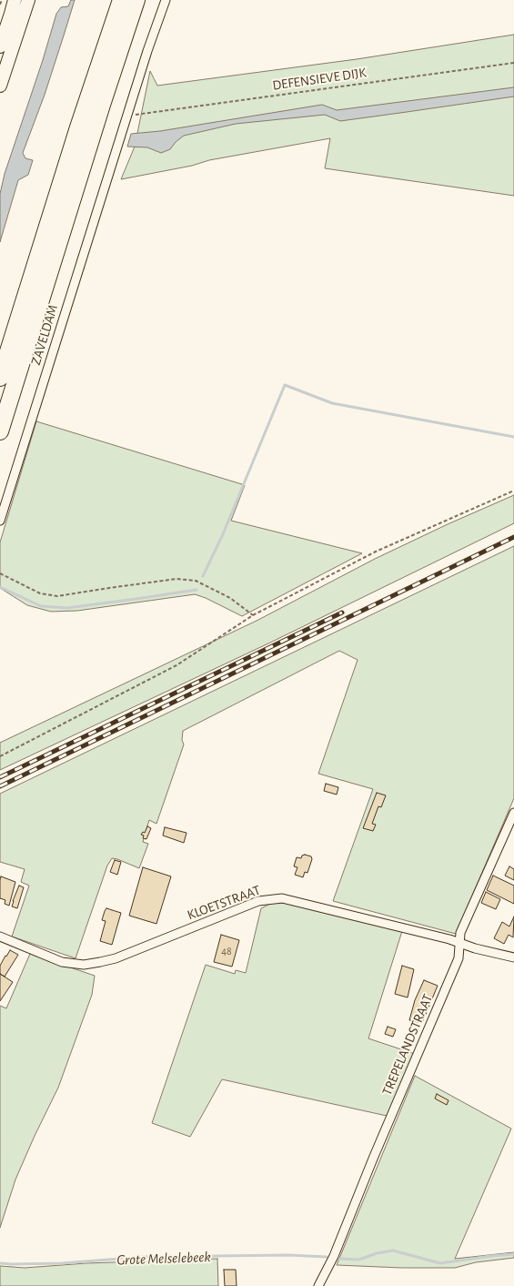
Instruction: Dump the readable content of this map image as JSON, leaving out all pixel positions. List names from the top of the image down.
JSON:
{
  "streets": {
    "street": ["ZAVELDAM", "KLOETSTRAAT", "TREPELANDSTRAAT"],
    "path": ["DEFENSIEVE DIJK"]
  },
  "crossings": [
    ["DEFENSIEVE DIJK", "ZAVELDAM"],
    ["KLOETSTRAAT", "TREPELANDSTRAAT"]
  ],
  "water": ["Grote Melselebeek"],
  "house_numbers": ["48"]
}
